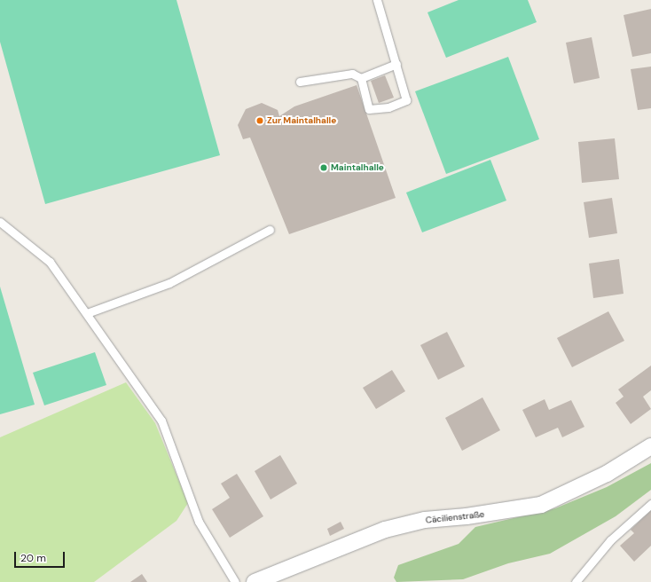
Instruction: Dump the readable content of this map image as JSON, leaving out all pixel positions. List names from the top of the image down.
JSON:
{
  "streets": {
    "street": ["Cäcilienstraße"]
  },
  "places": ["Zur Maintalhalle", "Maintalhalle"],
  "scale_bar": "20 m"
}
